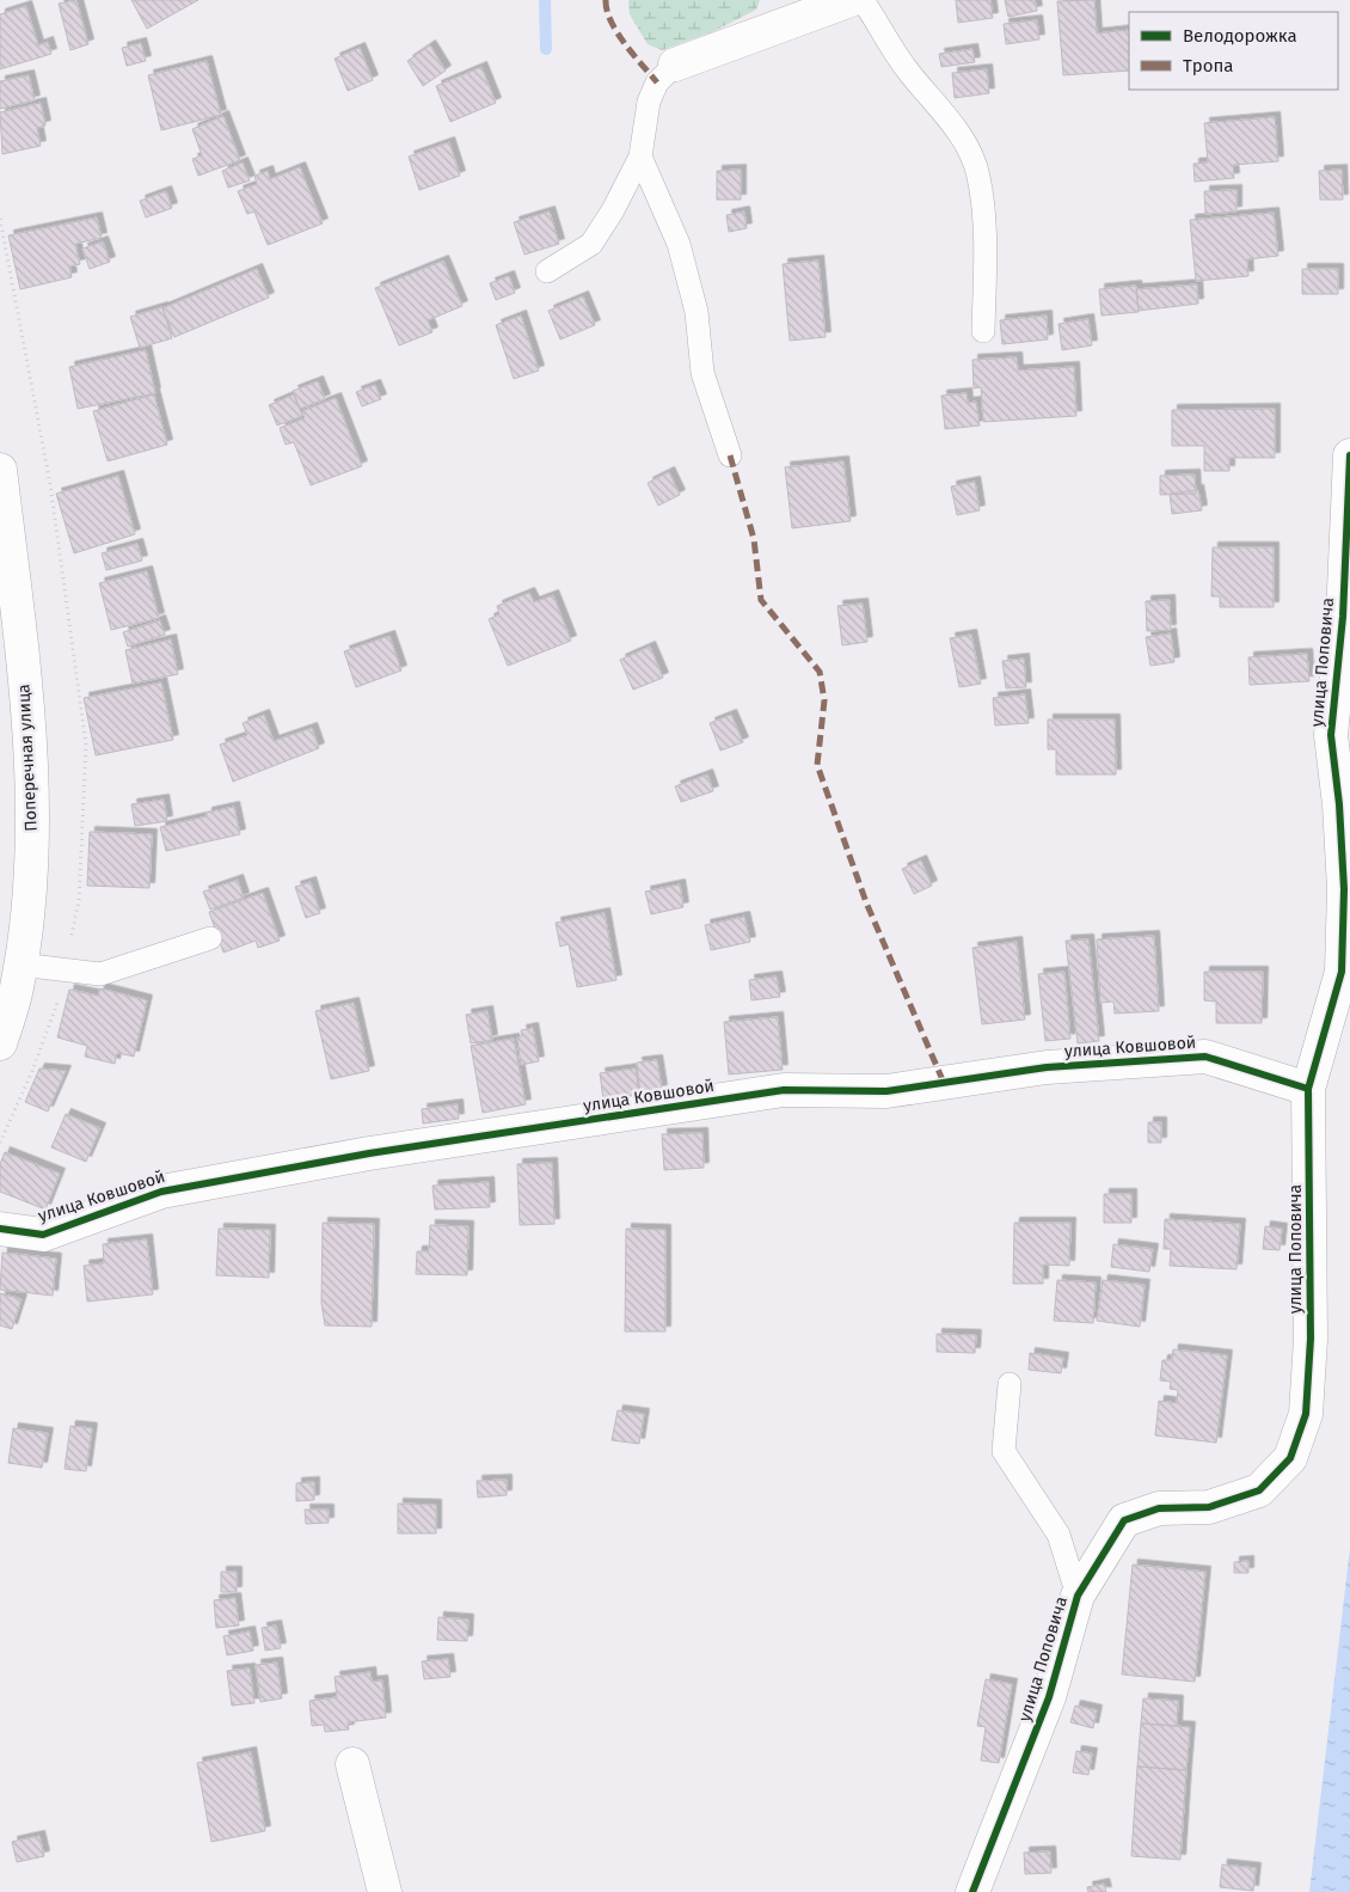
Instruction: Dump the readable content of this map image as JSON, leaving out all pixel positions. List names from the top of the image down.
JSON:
{
  "streets": {
    "street": ["улица Поповича", "Поперечная улица", "улица Ковшовой"]
  },
  "crossings": [
    ["улица Поповича", "улица Ковшовой"]
  ],
  "legend": ["Велодорожка", "Тропа"]
}
